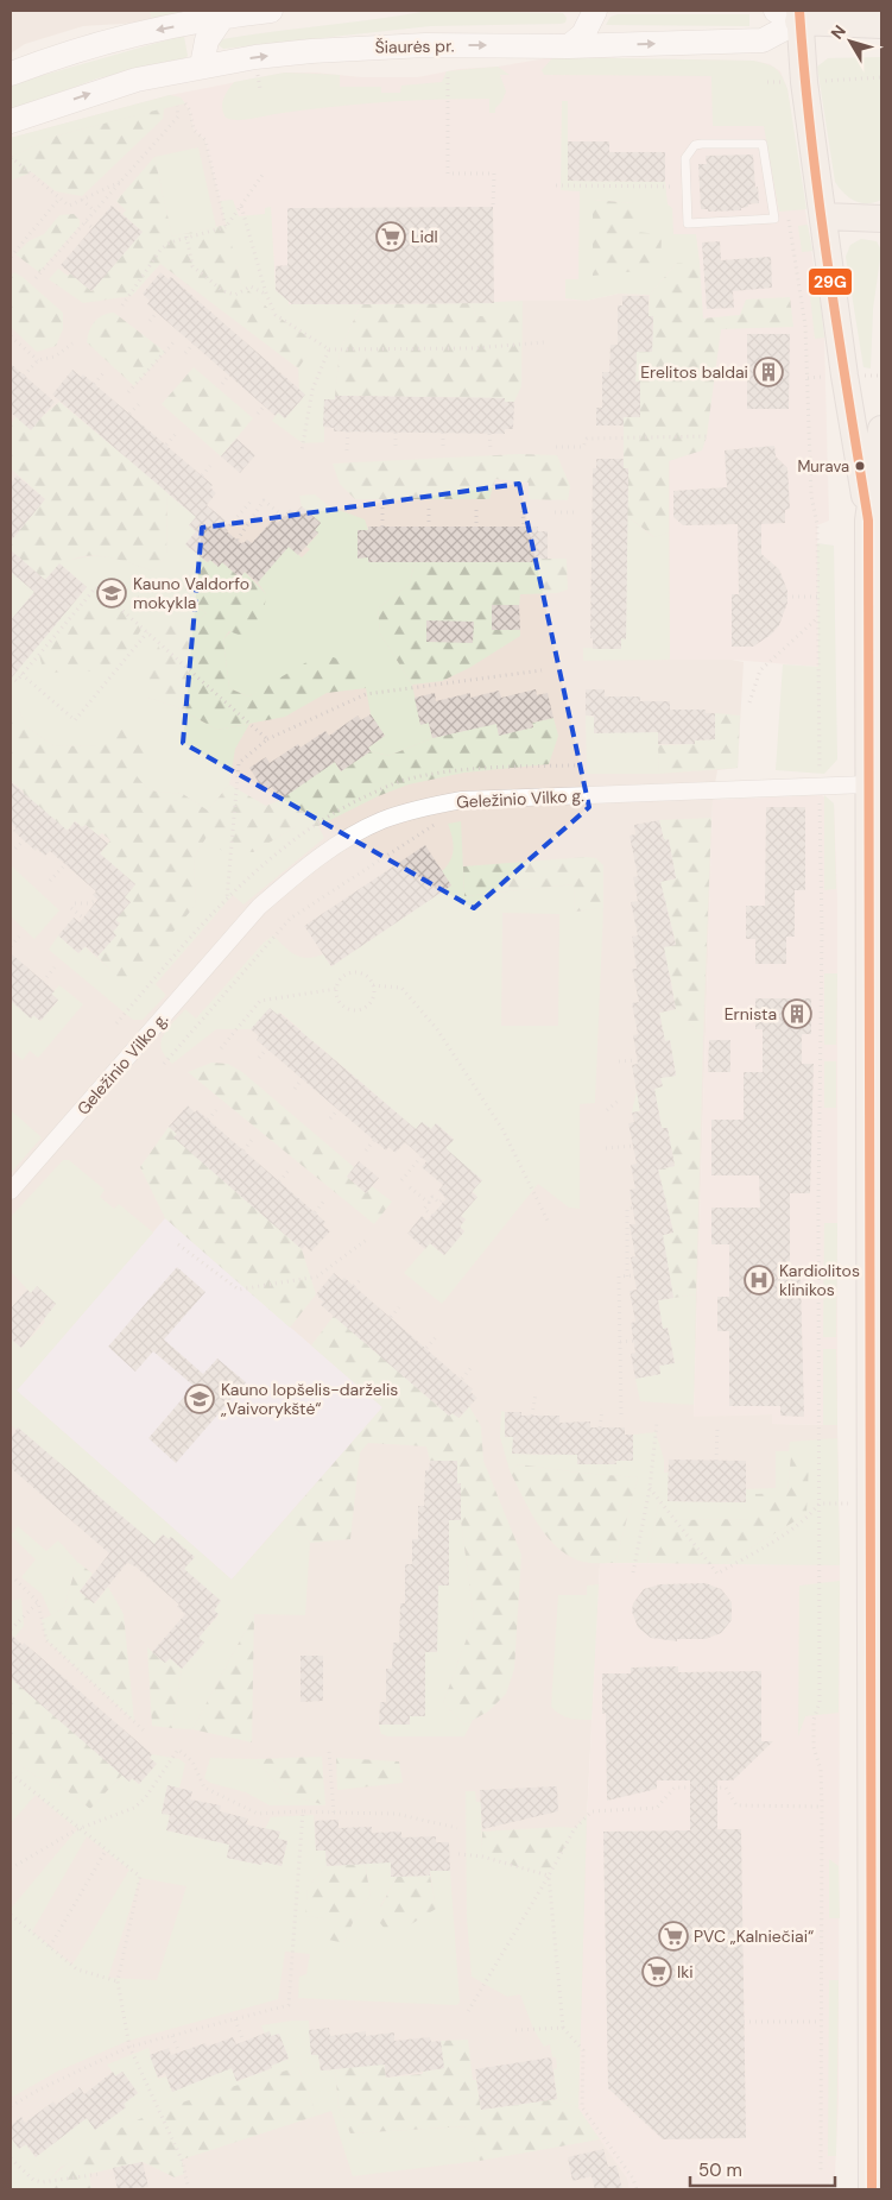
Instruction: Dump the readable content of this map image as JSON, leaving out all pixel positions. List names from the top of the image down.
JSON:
{
  "streets": {
    "main road": ["Šiaurės pr."],
    "street": ["Geležinio Vilko g."]
  },
  "places": {
    "supermarket": ["Lidl", "PVC „Kalniečiai“", "Iki"],
    "building": ["Erelitos baldai", "Ernista"],
    "other": ["Murava"],
    "school or university": ["Kauno Valdorfo mokykla", "Kauno lopšelis-darželis „Vaivorykštė“"],
    "hospital": ["Kardiolitos klinikos"]
  },
  "lines": ["transit line 29G"],
  "scale_bar": "50 m",
  "north": "top left"
}
